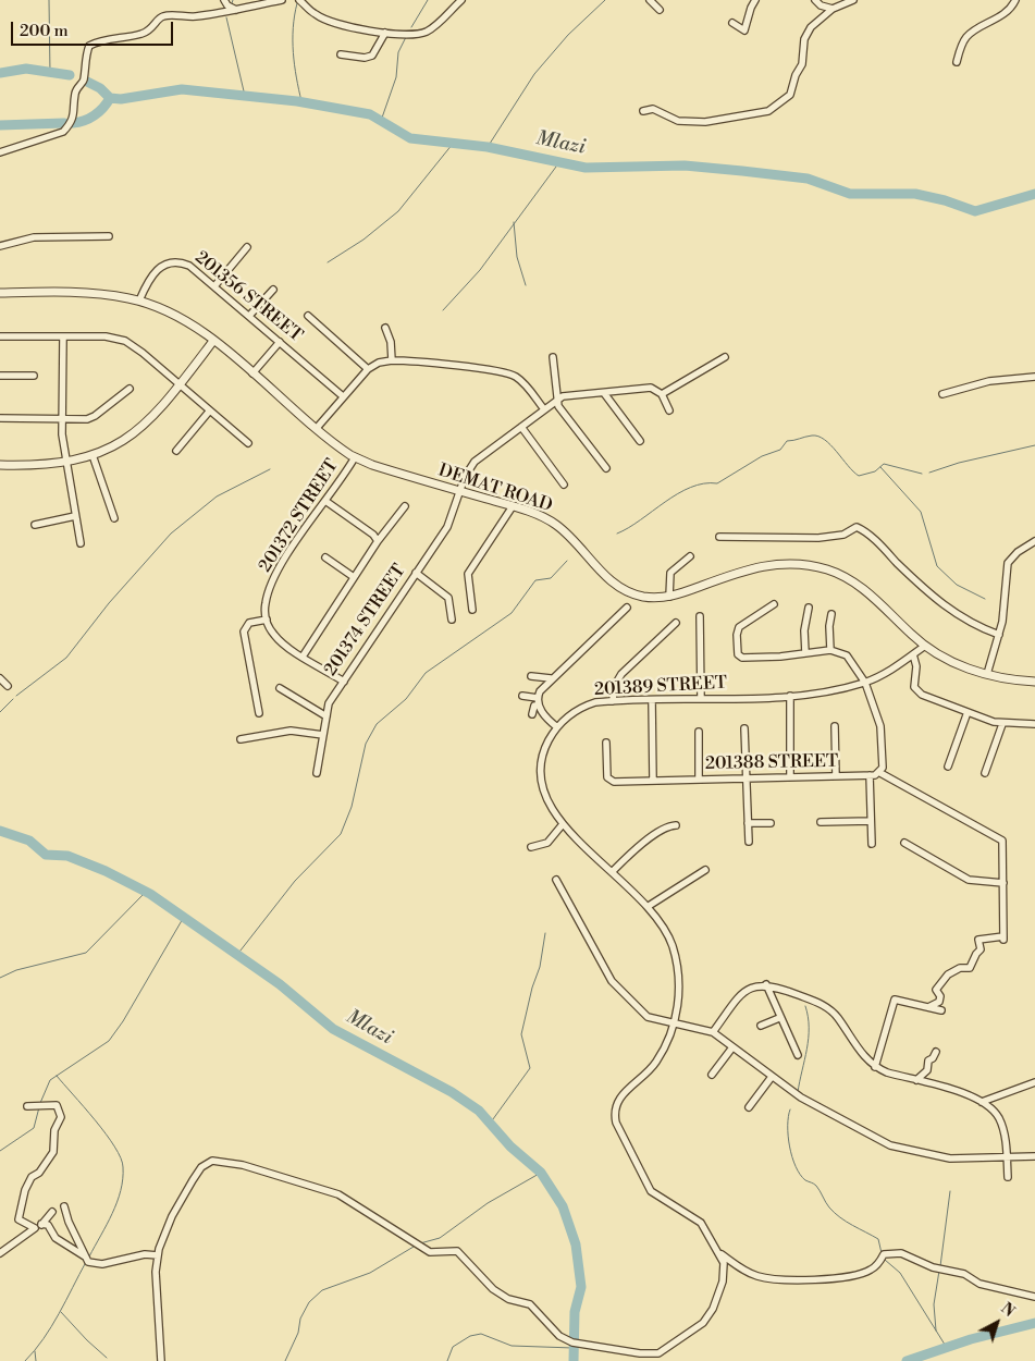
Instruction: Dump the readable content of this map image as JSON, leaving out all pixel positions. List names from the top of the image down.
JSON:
{
  "streets": {
    "street": [
      "201356 STREET",
      "DEMAT ROAD",
      "201372 STREET",
      "201374 STREET",
      "201389 STREET",
      "201388 STREET"
    ]
  },
  "crossings": [
    ["201356 STREET", "DEMAT ROAD"],
    ["DEMAT ROAD", "201372 STREET"],
    ["DEMAT ROAD", "201374 STREET"],
    ["DEMAT ROAD", "201389 STREET"]
  ],
  "water": ["Mlazi"],
  "scale_bar": "200 m",
  "north": "top right"
}
